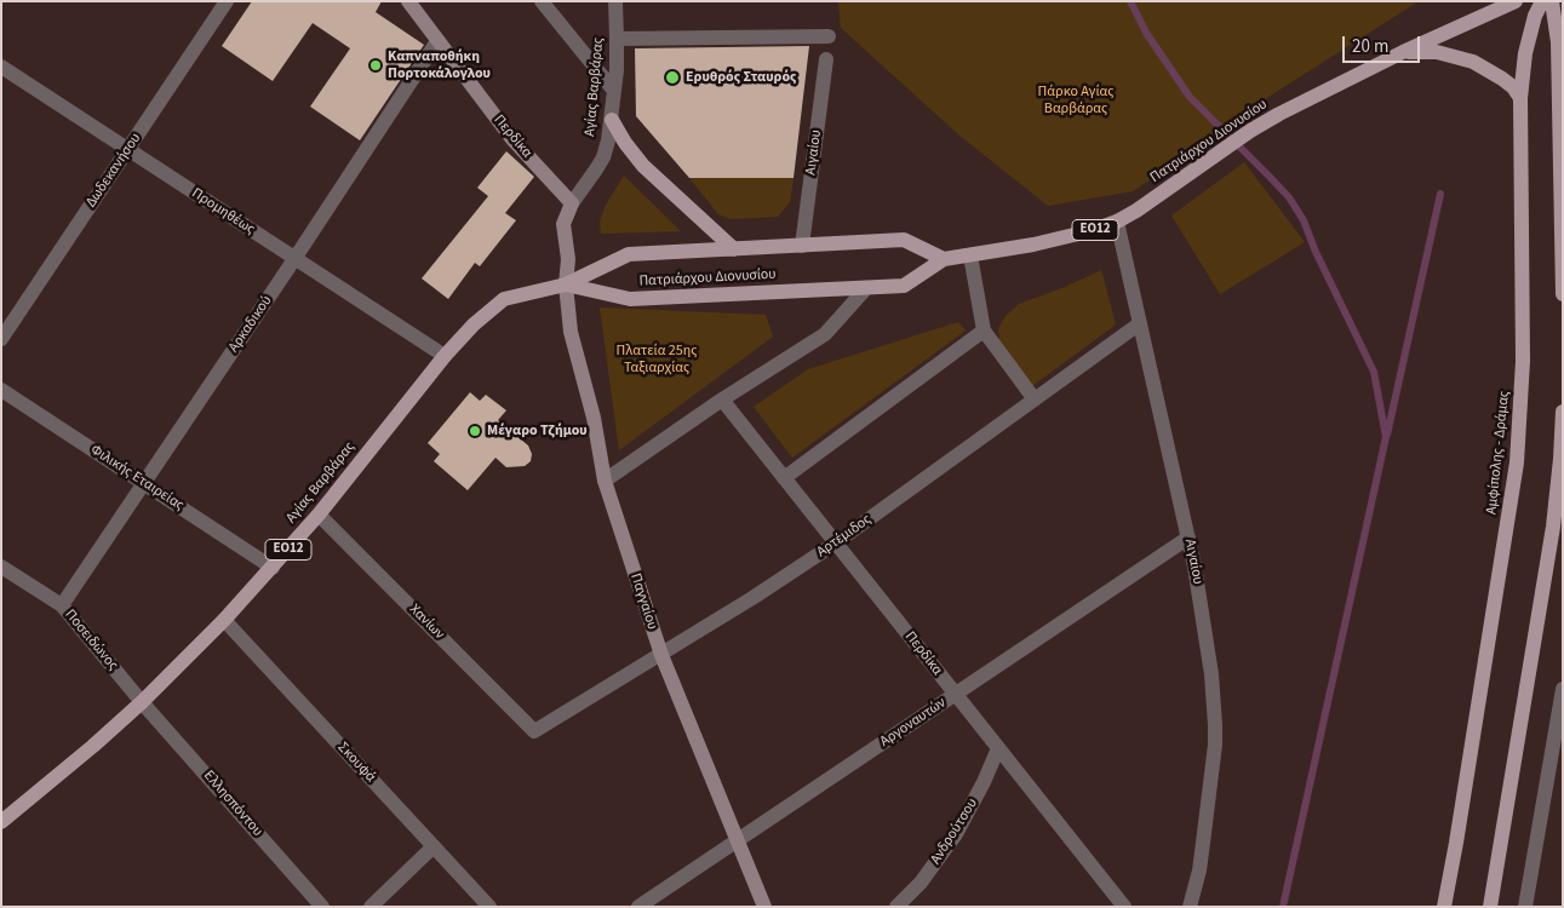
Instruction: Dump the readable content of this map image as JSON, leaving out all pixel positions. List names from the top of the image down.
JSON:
{
  "streets": {
    "main road": [
      "Αγίας Βαρβάρας",
      "Περδίκα",
      "Πατριάρχου Διονυσίου",
      "ΕΟ12",
      "Αμφίπολης - Δράμας",
      "Παγγαίου"
    ],
    "street": [
      "Αιγαίου",
      "Δωδεκανήσου",
      "Προμηθέως",
      "Αρκαδικού",
      "Φιλικής Εταιρείας",
      "Αρτέμιδος",
      "Χανίων",
      "Ποσειδώνος",
      "Αργοναυτών",
      "Σκουφά",
      "Ελλησπόντου",
      "Ανδρούτσου"
    ]
  },
  "crossings": [
    ["Αγίας Βαρβάρας", "Περδίκα"],
    ["Αγίας Βαρβάρας", "Πατριάρχου Διονυσίου"],
    ["Αγίας Βαρβάρας", "Προμηθέως"],
    ["Αγίας Βαρβάρας", "Φιλικής Εταιρείας"],
    ["Αγίας Βαρβάρας", "Παγγαίου"],
    ["Αγίας Βαρβάρας", "Χανίων"],
    ["Αγίας Βαρβάρας", "Ποσειδώνος"],
    ["Αγίας Βαρβάρας", "Σκουφά"],
    ["Αγίας Βαρβάρας", "Ελλησπόντου"],
    ["Περδίκα", "Αρκαδικού"],
    ["Περδίκα", "Αρτέμιδος"],
    ["Περδίκα", "Αργοναυτών"],
    ["Περδίκα", "Ανδρούτσου"],
    ["Πατριάρχου Διονυσίου", "Αιγαίου"],
    ["Πατριάρχου Διονυσίου", "Παγγαίου"],
    ["Αιγαίου", "Αρτέμιδος"],
    ["Αιγαίου", "Αργοναυτών"],
    ["Δωδεκανήσου", "Προμηθέως"],
    ["Προμηθέως", "Αρκαδικού"],
    ["Αρκαδικού", "Φιλικής Εταιρείας"],
    ["Αρκαδικού", "Ποσειδώνος"],
    ["Αρτέμιδος", "Παγγαίου"],
    ["Αρτέμιδος", "Χανίων"],
    ["Παγγαίου", "Αργοναυτών"],
    ["Ποσειδώνος", "Ελλησπόντου"]
  ],
  "parks": ["Πάρκο Αγίας Βαρβάρας", "Πλατεία 25ης Ταξιαρχίας"],
  "places": ["Καπναποθήκη Πορτοκάλογλου", "Ερυθρός Σταυρός", "Μέγαρο Τζήμου"],
  "scale_bar": "20 m"
}
